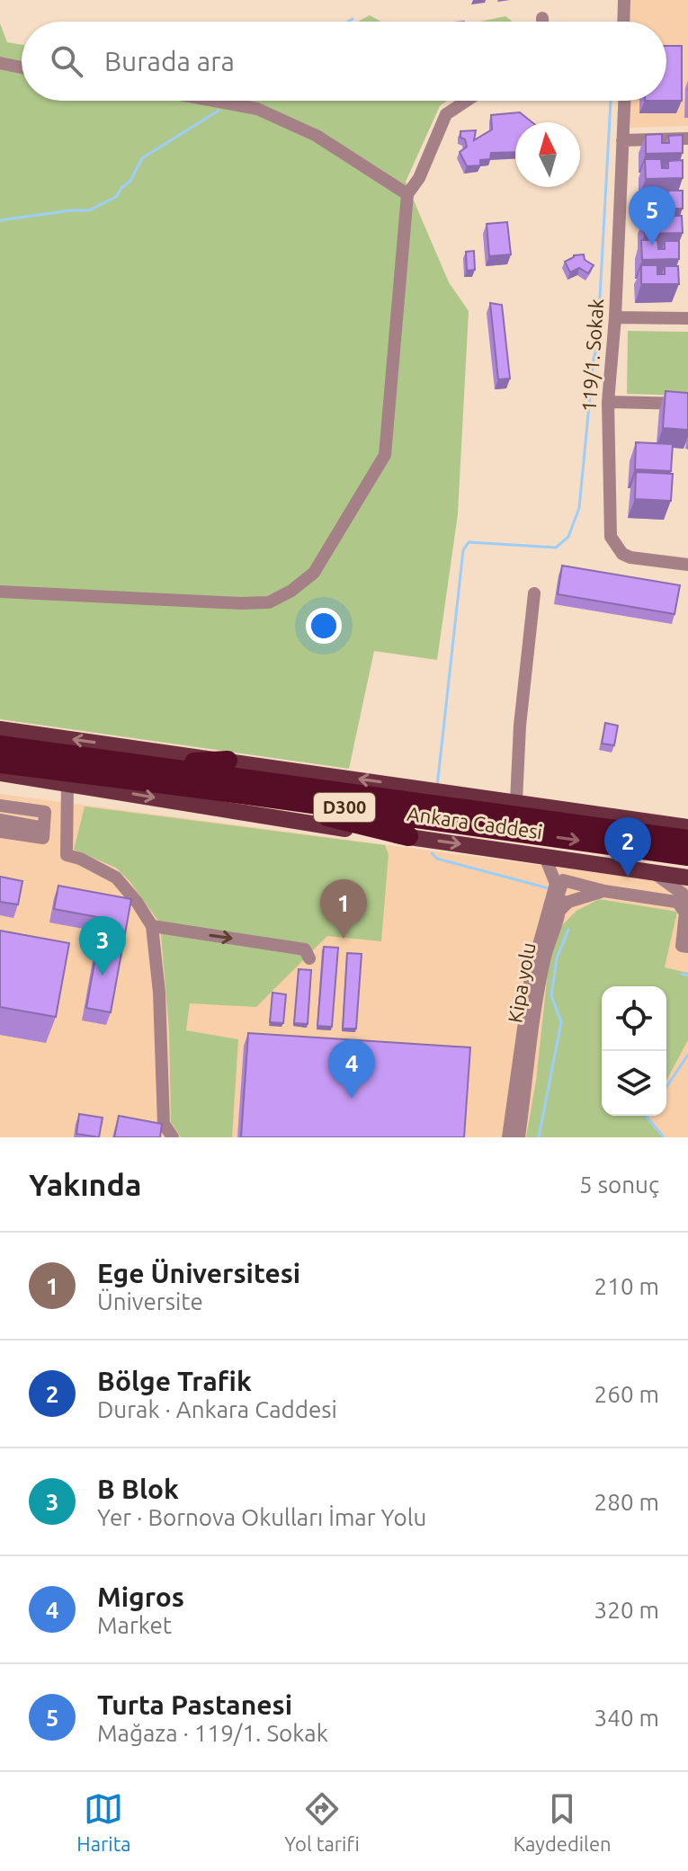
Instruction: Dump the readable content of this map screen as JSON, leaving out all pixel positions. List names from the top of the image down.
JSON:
{
  "streets": {
    "highway": ["D300", "Ankara Caddesi"],
    "street": ["119/1. Sokak", "Kipa yolu"]
  },
  "crossings": [
    ["D300", "Ankara Caddesi"],
    ["Ankara Caddesi", "Kipa yolu"]
  ],
  "north": "top",
  "page": {
    "search": "Burada ara",
    "pins": [
      "5",
      "2",
      "1",
      "3",
      "4"
    ],
    "heading": ["Yakında", "5 sonuç"],
    "list": [
      {
        "mark": "1",
        "name": "Ege Üniversitesi",
        "note": "Üniversite",
        "value": "210 m"
      },
      {
        "mark": "2",
        "name": "Bölge Trafik",
        "note": "Durak · Ankara Caddesi",
        "value": "260 m"
      },
      {
        "mark": "3",
        "name": "B Blok",
        "note": "Yer · Bornova Okulları İmar Yolu",
        "value": "280 m"
      },
      {
        "mark": "4",
        "name": "Migros",
        "note": "Market",
        "value": "320 m"
      },
      {
        "mark": "5",
        "name": "Turta Pastanesi",
        "note": "Mağaza · 119/1. Sokak",
        "value": "340 m"
      }
    ],
    "nav": ["Harita", "Yol tarifi", "Kaydedilen"]
  }
}
